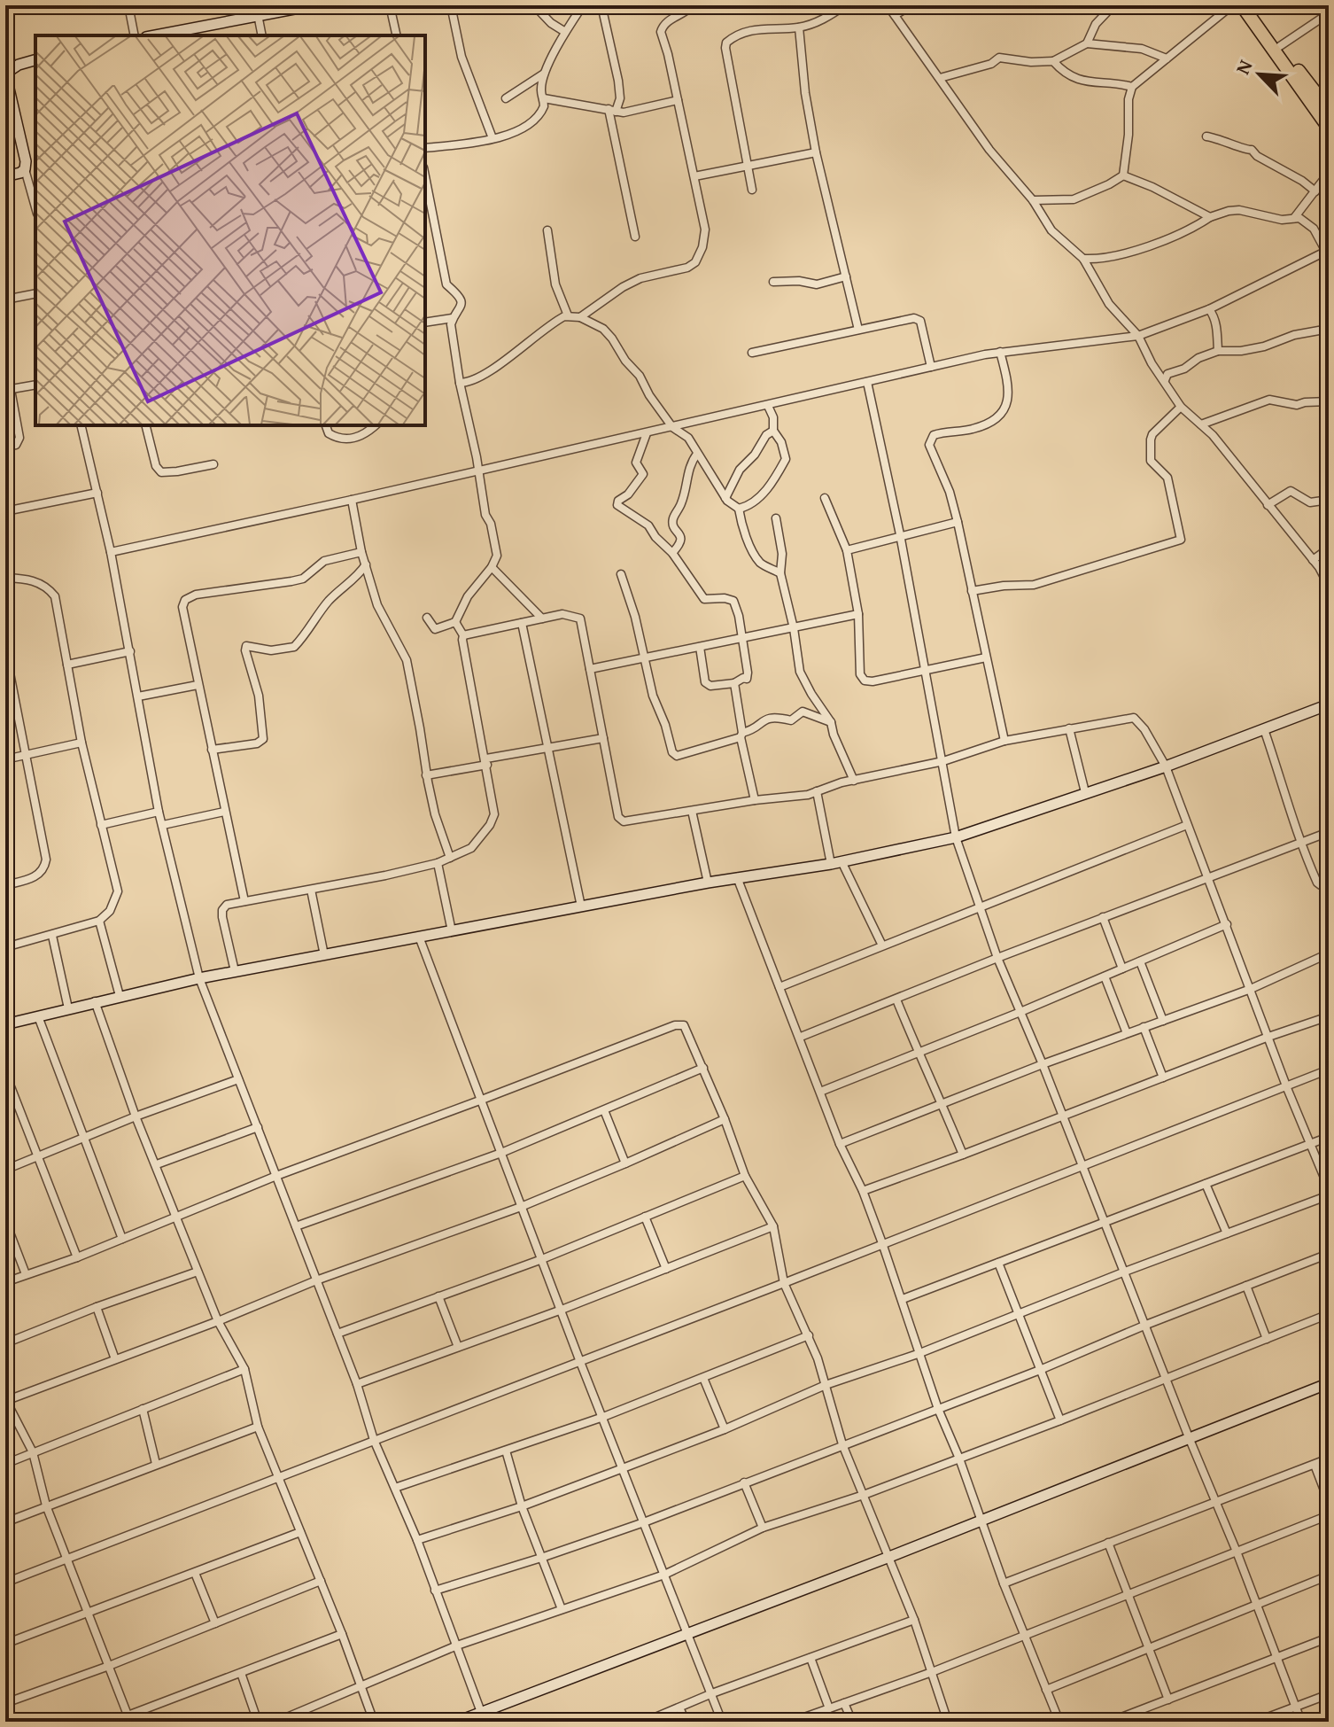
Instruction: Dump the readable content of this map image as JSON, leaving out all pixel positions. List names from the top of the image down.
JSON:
{
  "north": "top left"
}
